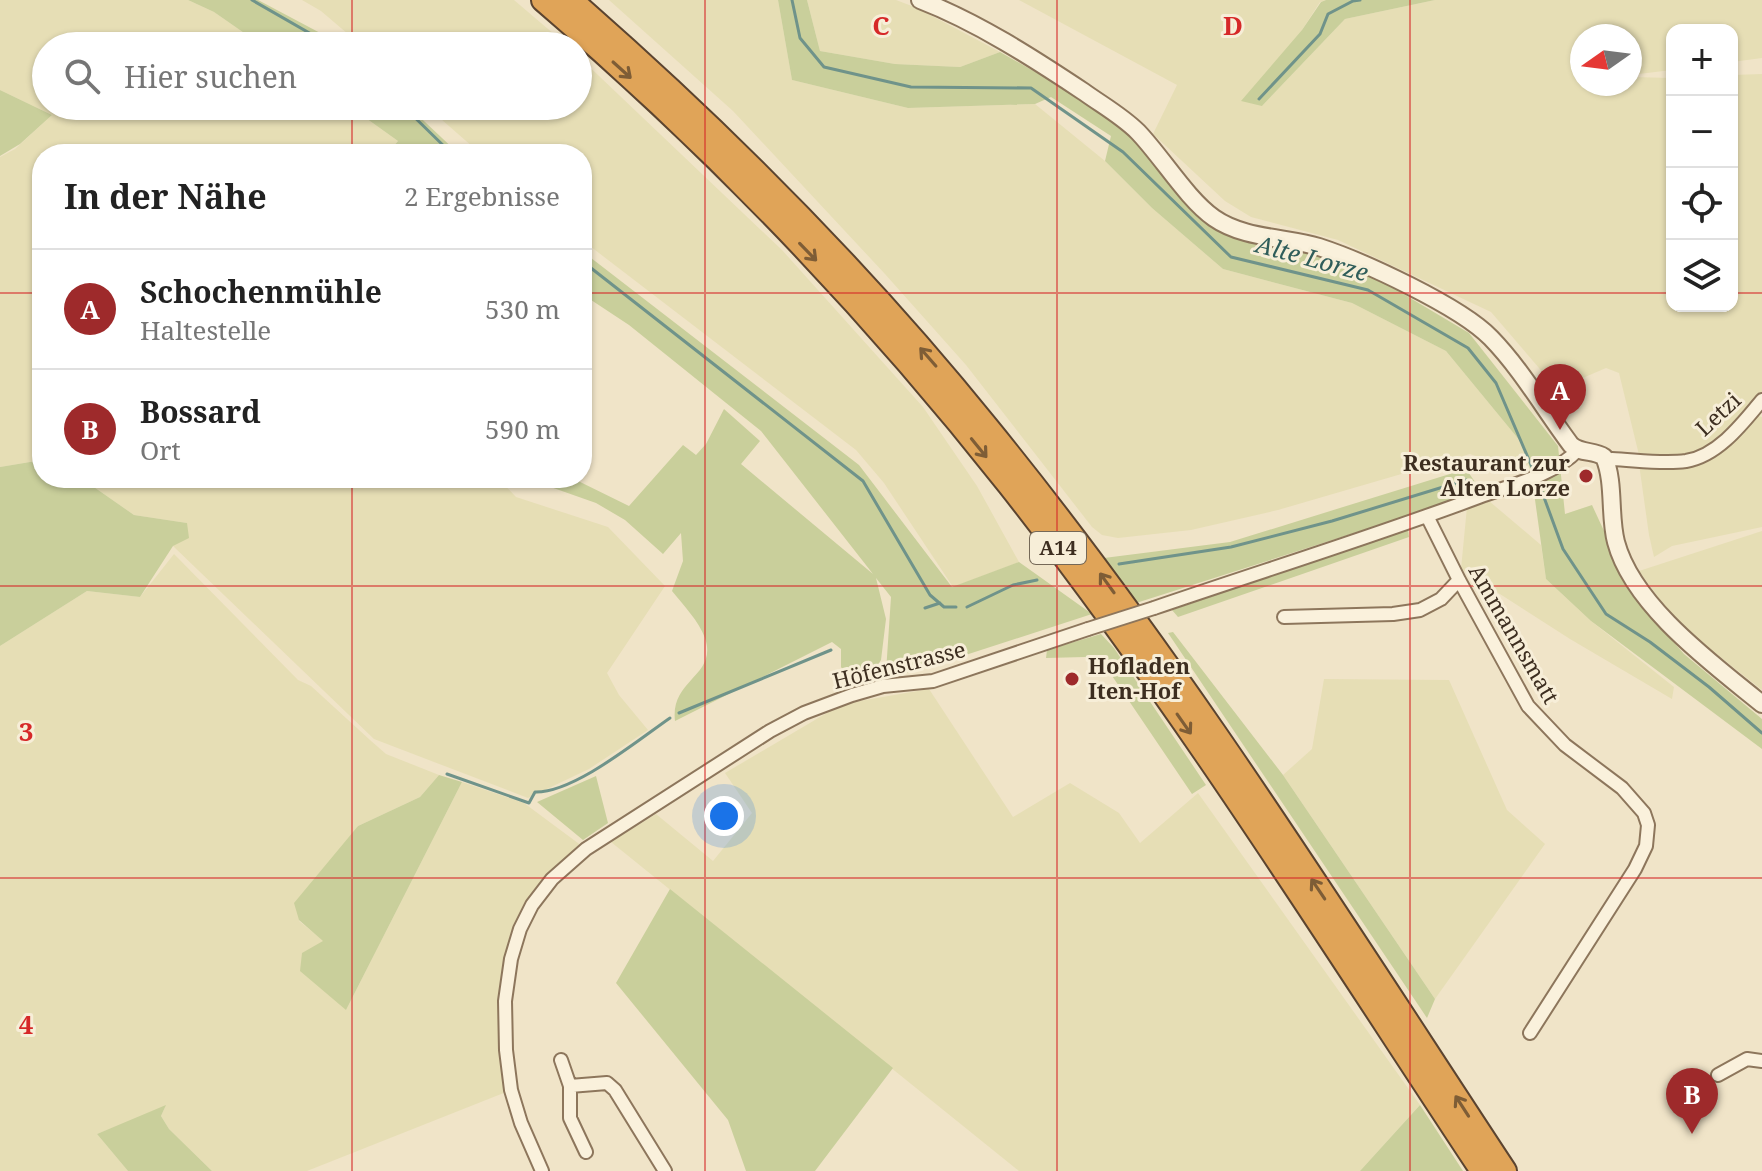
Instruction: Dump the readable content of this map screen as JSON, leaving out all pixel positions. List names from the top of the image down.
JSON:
{
  "streets": {
    "highway": ["A14"],
    "street": ["Letzi", "Ammannsmatt", "Höfenstrasse"]
  },
  "crossings": [
    ["Ammannsmatt", "Höfenstrasse"]
  ],
  "water": ["Alte Lorze"],
  "places": ["Restaurant zur Alten Lorze", "Hofladen Iten-Hof"],
  "north": "left",
  "page": {
    "map_buttons": ["+", "−"],
    "search": "Hier suchen",
    "heading": ["In der Nähe", "2 Ergebnisse"],
    "list": [
      {
        "mark": "A",
        "name": "Schochenmühle",
        "note": "Haltestelle",
        "value": "530 m"
      },
      {
        "mark": "B",
        "name": "Bossard",
        "note": "Ort",
        "value": "590 m"
      }
    ],
    "pins": ["A", "B"]
  },
  "grid": {
    "columns": ["C", "D"],
    "rows": ["3", "4"]
  }
}
